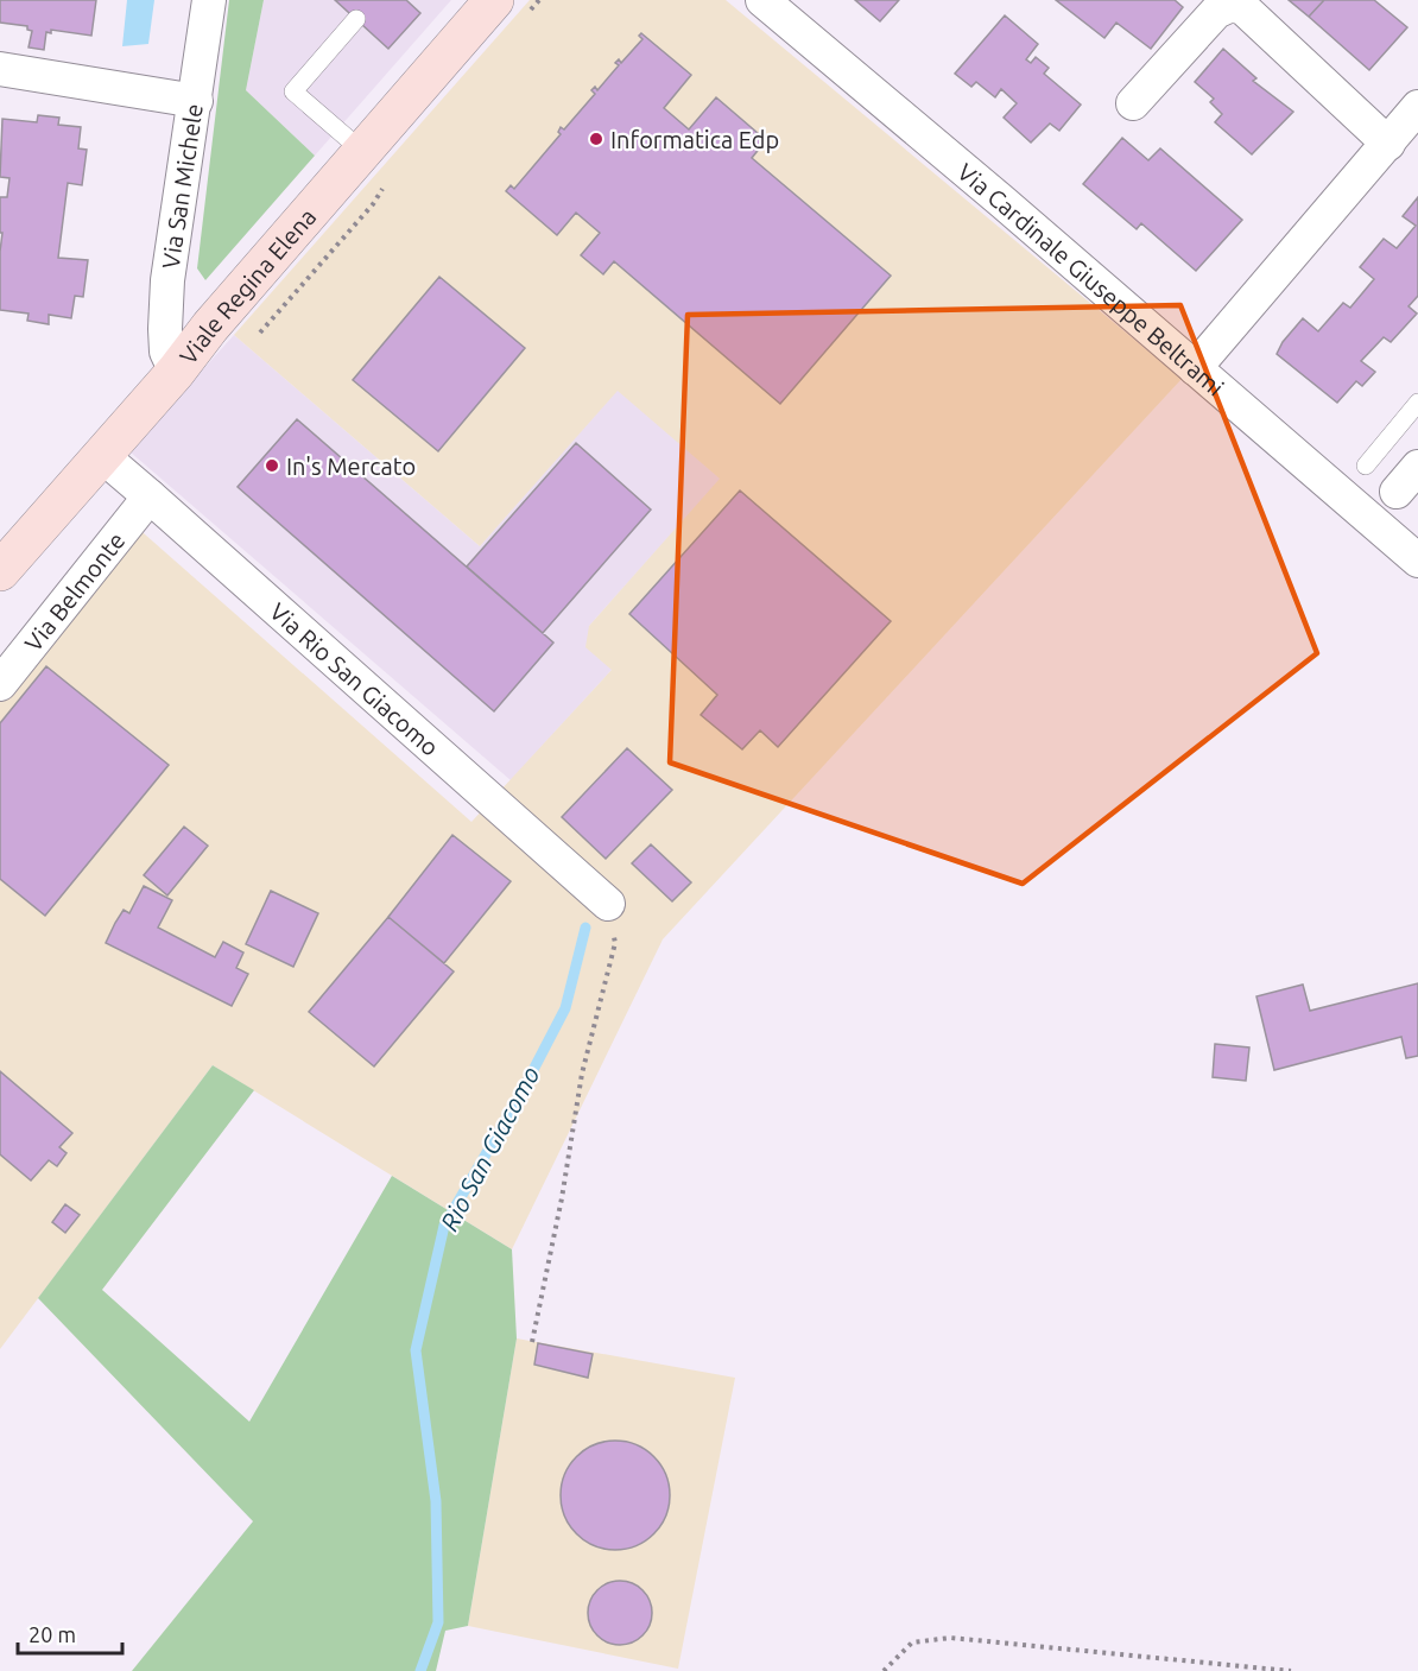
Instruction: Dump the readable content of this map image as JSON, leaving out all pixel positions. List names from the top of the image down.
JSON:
{
  "streets": {
    "main road": ["Viale Regina Elena"],
    "street": [
      "Via San Michele",
      "Via Cardinale Giuseppe Beltrami",
      "Via Belmonte",
      "Via Rio San Giacomo"
    ]
  },
  "crossings": [
    ["Via San Michele", "Viale Regina Elena"],
    ["Viale Regina Elena", "Via Rio San Giacomo"],
    ["Via Belmonte", "Via Rio San Giacomo"]
  ],
  "water": ["Rio San Giacomo"],
  "places": ["Informatica Edp", "In's Mercato"],
  "scale_bar": "20 m"
}
